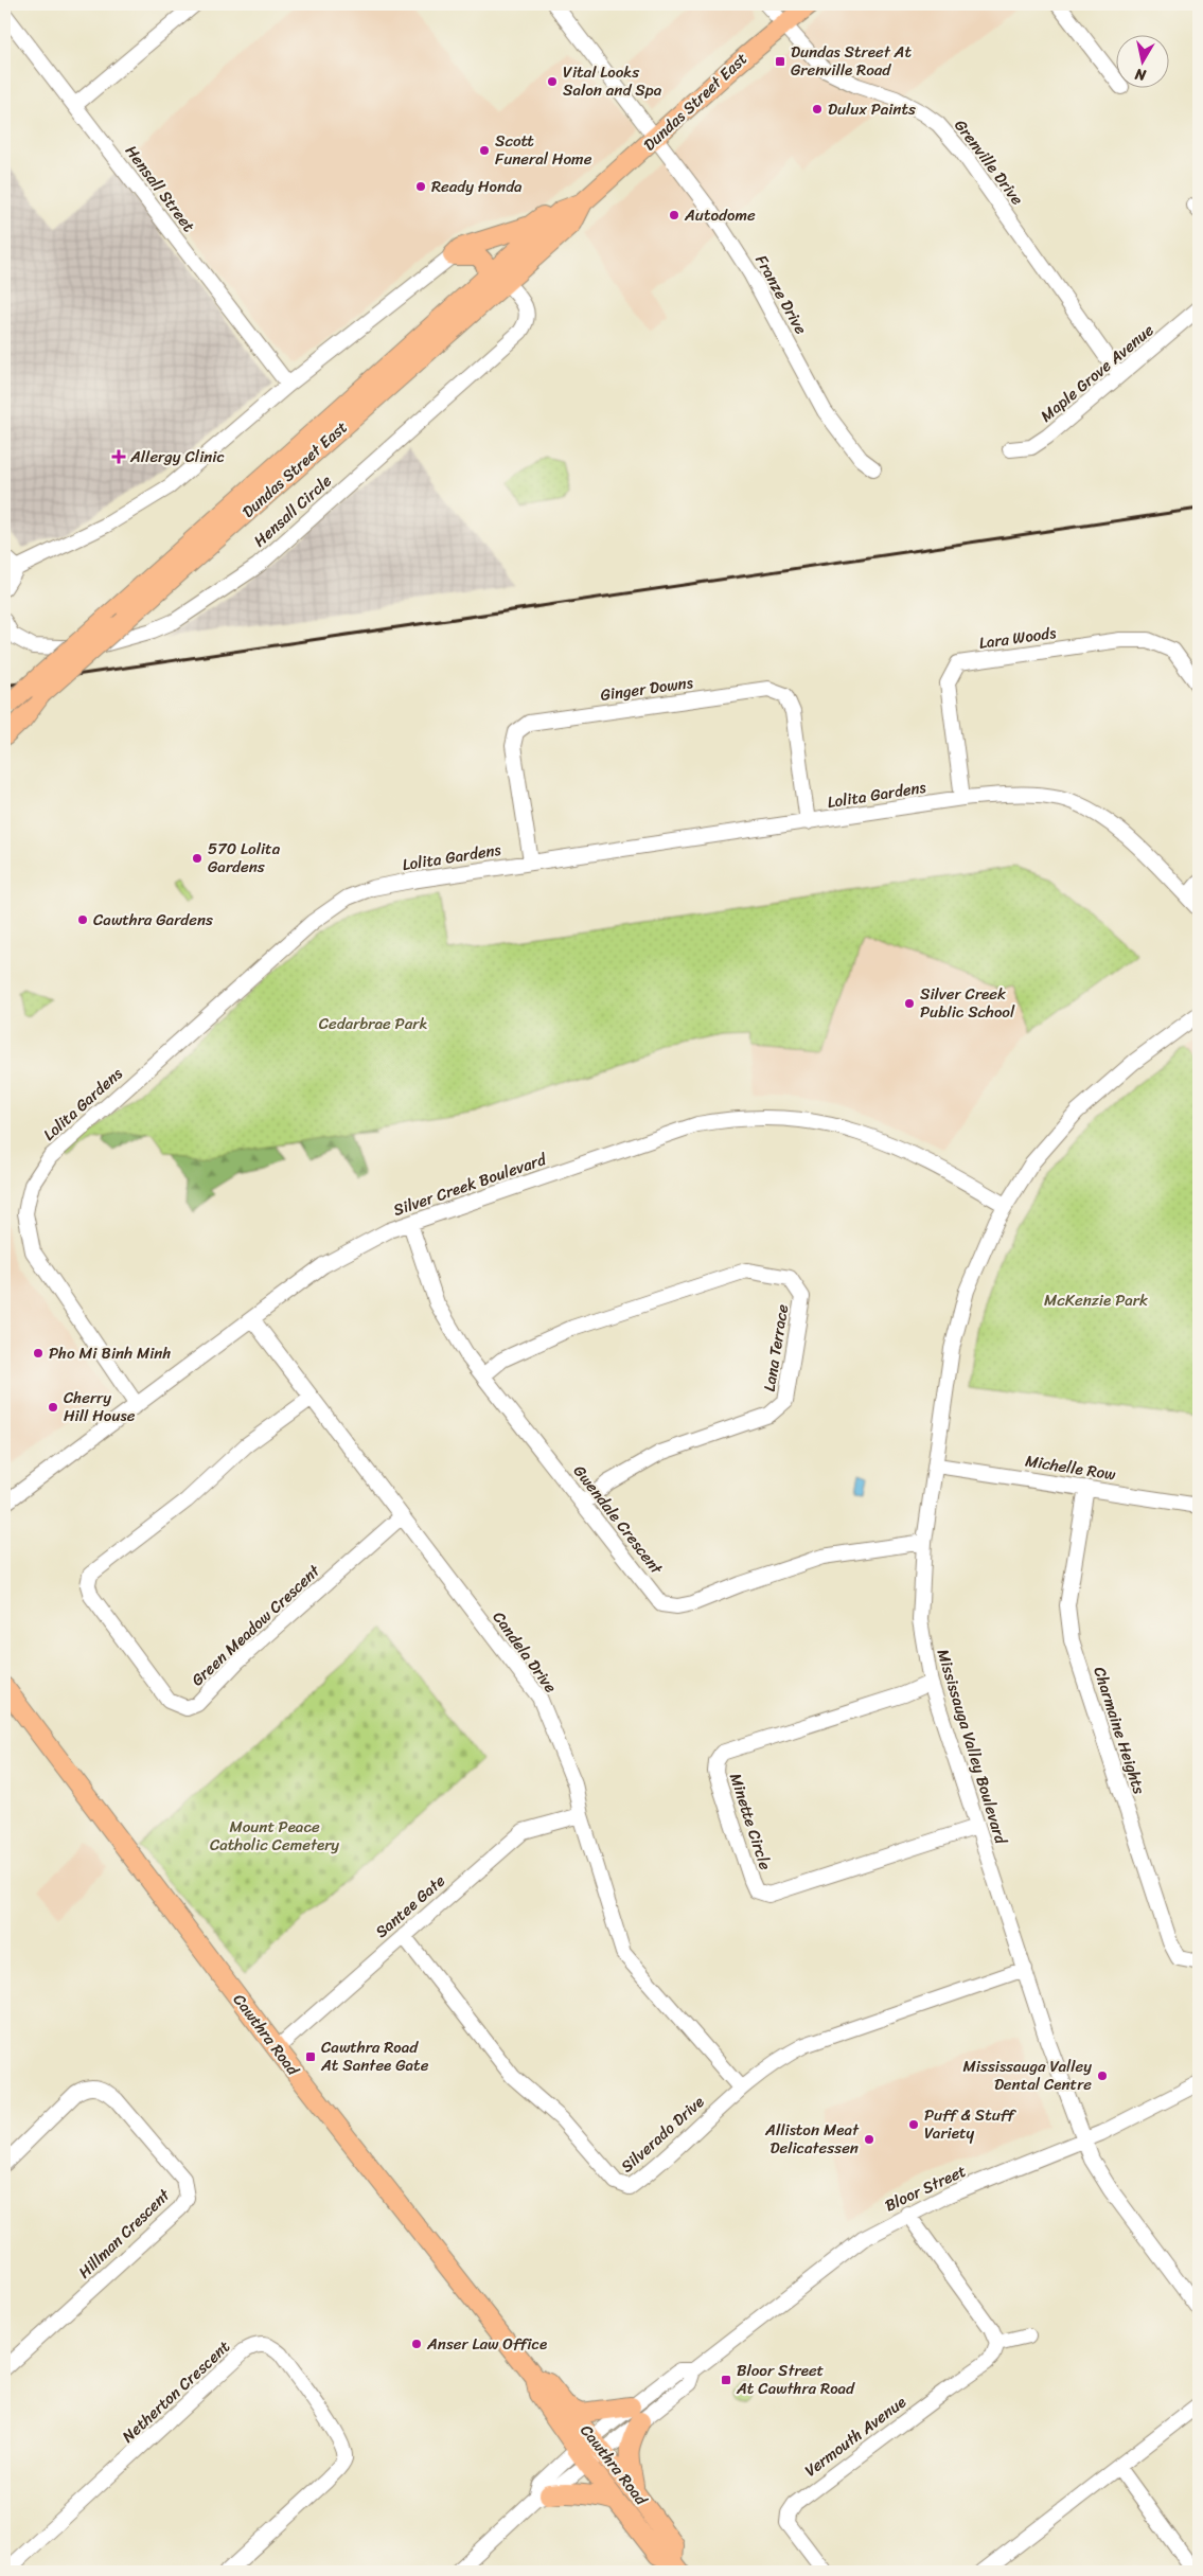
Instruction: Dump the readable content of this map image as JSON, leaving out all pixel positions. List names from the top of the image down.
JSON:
{
  "streets": {
    "main road": ["Dundas Street East", "Cawthra Road"],
    "street": [
      "Grenville Drive",
      "Hensall Street",
      "Franze Drive",
      "Maple Grove Avenue",
      "Hensall Circle",
      "Lara Woods",
      "Ginger Downs",
      "Lolita Gardens",
      "Silver Creek Boulevard",
      "Lana Terrace",
      "Michelle Row",
      "Gwendale Crescent",
      "Green Meadow Crescent",
      "Candela Drive",
      "Charmaine Heights",
      "Mississauga Valley Boulevard",
      "Minette Circle",
      "Santee Gate",
      "Silverado Drive",
      "Bloor Street",
      "Hillman Crescent",
      "Netherton Crescent",
      "Vermouth Avenue"
    ]
  },
  "crossings": [
    ["Dundas Street East", "Grenville Drive"],
    ["Dundas Street East", "Franze Drive"],
    ["Dundas Street East", "Hensall Circle"],
    ["Grenville Drive", "Maple Grove Avenue"],
    ["Lara Woods", "Lolita Gardens"],
    ["Ginger Downs", "Lolita Gardens"],
    ["Lolita Gardens", "Silver Creek Boulevard"],
    ["Silver Creek Boulevard", "Gwendale Crescent"],
    ["Silver Creek Boulevard", "Candela Drive"],
    ["Silver Creek Boulevard", "Mississauga Valley Boulevard"],
    ["Lana Terrace", "Gwendale Crescent"],
    ["Michelle Row", "Charmaine Heights"],
    ["Michelle Row", "Mississauga Valley Boulevard"],
    ["Gwendale Crescent", "Mississauga Valley Boulevard"],
    ["Green Meadow Crescent", "Candela Drive"],
    ["Candela Drive", "Santee Gate"],
    ["Candela Drive", "Silverado Drive"],
    ["Mississauga Valley Boulevard", "Minette Circle"],
    ["Mississauga Valley Boulevard", "Silverado Drive"],
    ["Mississauga Valley Boulevard", "Bloor Street"],
    ["Santee Gate", "Cawthra Road"],
    ["Santee Gate", "Silverado Drive"],
    ["Cawthra Road", "Bloor Street"]
  ],
  "parks": ["Cedarbrae Park", "McKenzie Park", "Mount Peace Catholic Cemetery"],
  "places": {
    "transit": ["Dundas Street At Grenville Road", "Cawthra Road At Santee Gate", "Bloor Street At Cawthra Road"],
    "other": [
      "Vital Looks Salon and Spa",
      "Dulux Paints",
      "Scott Funeral Home",
      "Ready Honda",
      "Autodome",
      "570 Lolita Gardens",
      "Cawthra Gardens",
      "Silver Creek Public School",
      "Pho Mi Binh Minh",
      "Cherry Hill House",
      "Mississauga Valley Dental Centre",
      "Puff & Stuff Variety",
      "Alliston Meat Delicatessen",
      "Anser Law Office"
    ],
    "health": ["Allergy Clinic"]
  },
  "north": "bottom"
}
